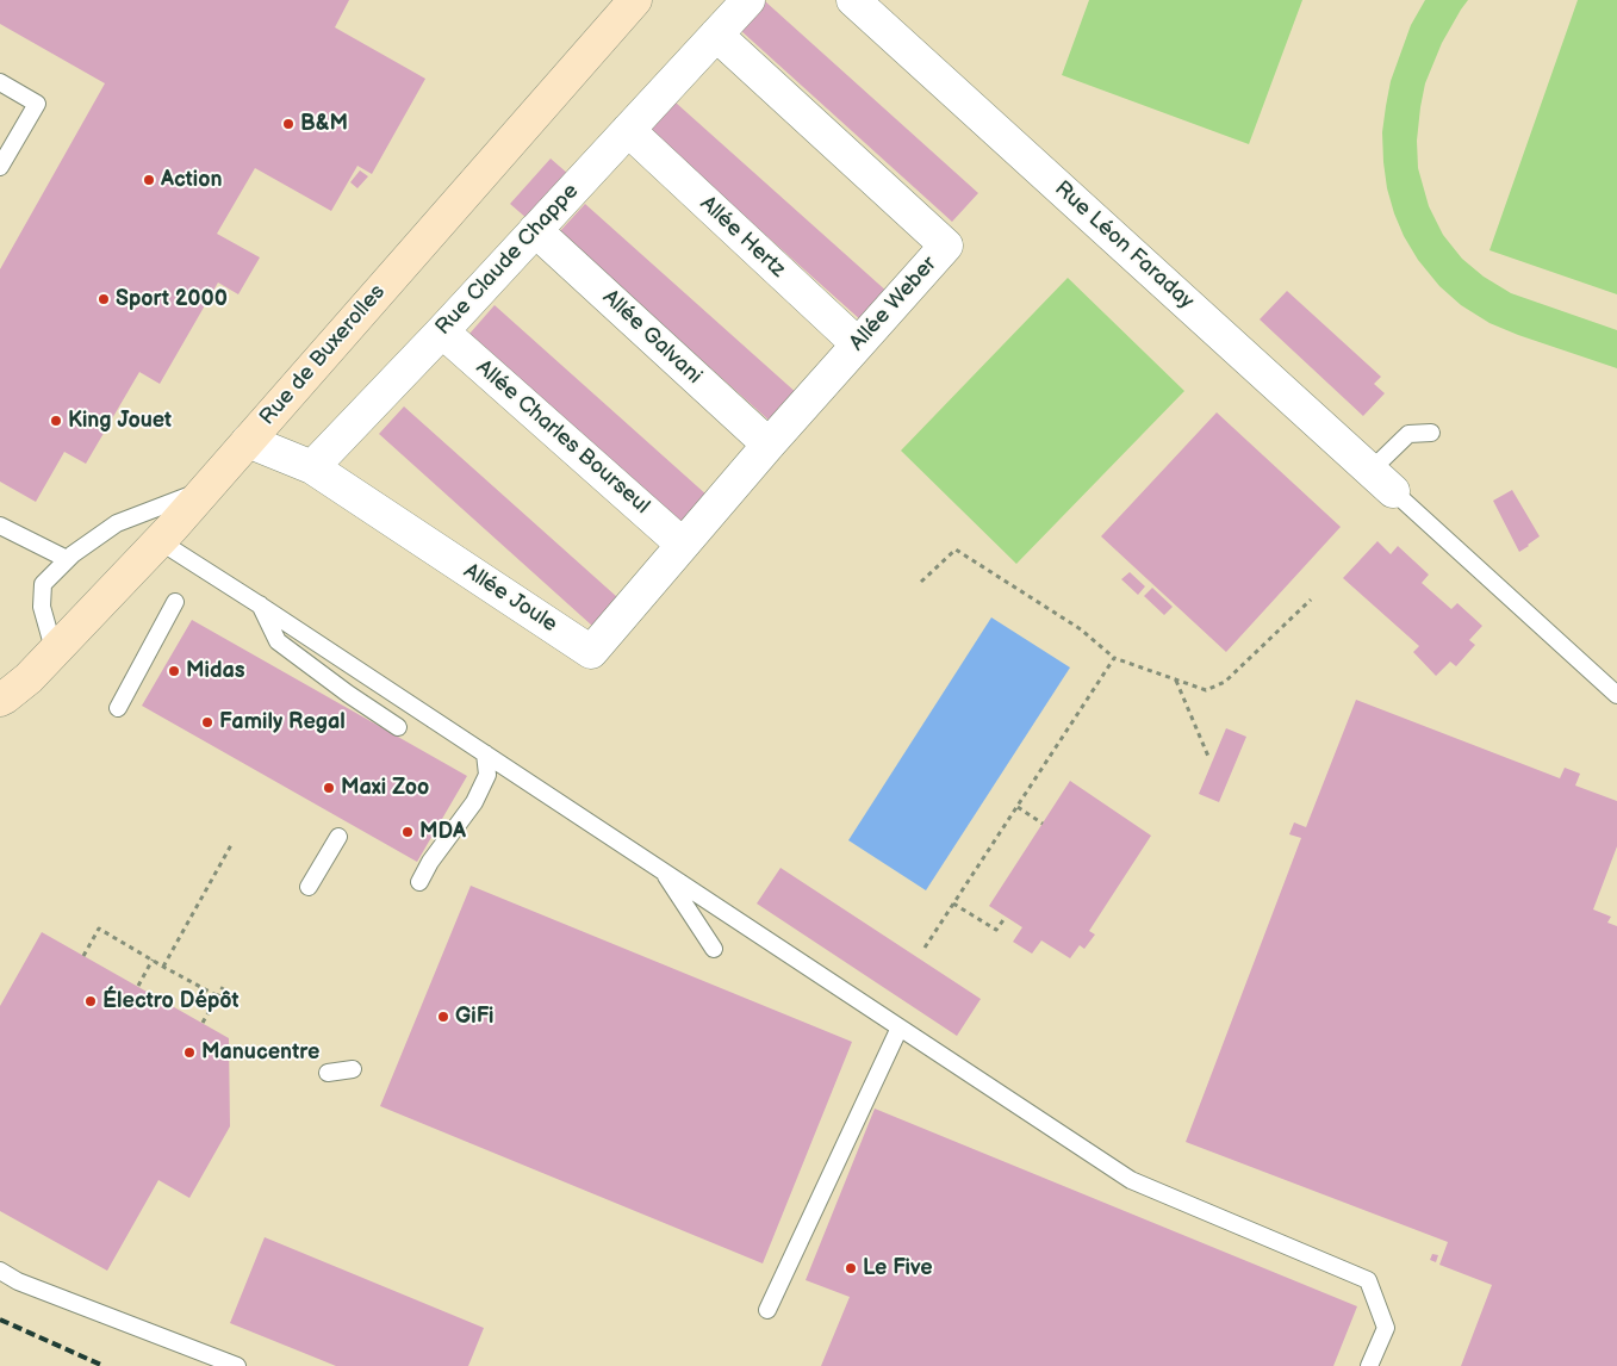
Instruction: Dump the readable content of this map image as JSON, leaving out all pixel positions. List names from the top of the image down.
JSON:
{
  "streets": {
    "street": [
      "Allée Hertz",
      "Rue Léon Faraday",
      "Rue Claude Chappe",
      "Allée Weber",
      "Allée Galvani",
      "Rue de Buxerolles",
      "Allée Charles Bourseul",
      "Allée Joule"
    ]
  },
  "crossings": [
    ["Allée Hertz", "Rue Claude Chappe"],
    ["Allée Hertz", "Allée Weber"],
    ["Rue Claude Chappe", "Allée Weber"],
    ["Rue Claude Chappe", "Allée Galvani"],
    ["Rue Claude Chappe", "Allée Charles Bourseul"],
    ["Rue Claude Chappe", "Allée Joule"],
    ["Allée Weber", "Allée Galvani"],
    ["Allée Weber", "Allée Charles Bourseul"],
    ["Allée Weber", "Allée Joule"],
    ["Allée Charles Bourseul", "Allée Joule"]
  ],
  "places": [
    "B&M",
    "Action",
    "Sport 2000",
    "King Jouet",
    "Midas",
    "Family Regal",
    "Maxi Zoo",
    "MDA",
    "Électro Dépôt",
    "GiFi",
    "Manucentre",
    "Le Five"
  ]
}
